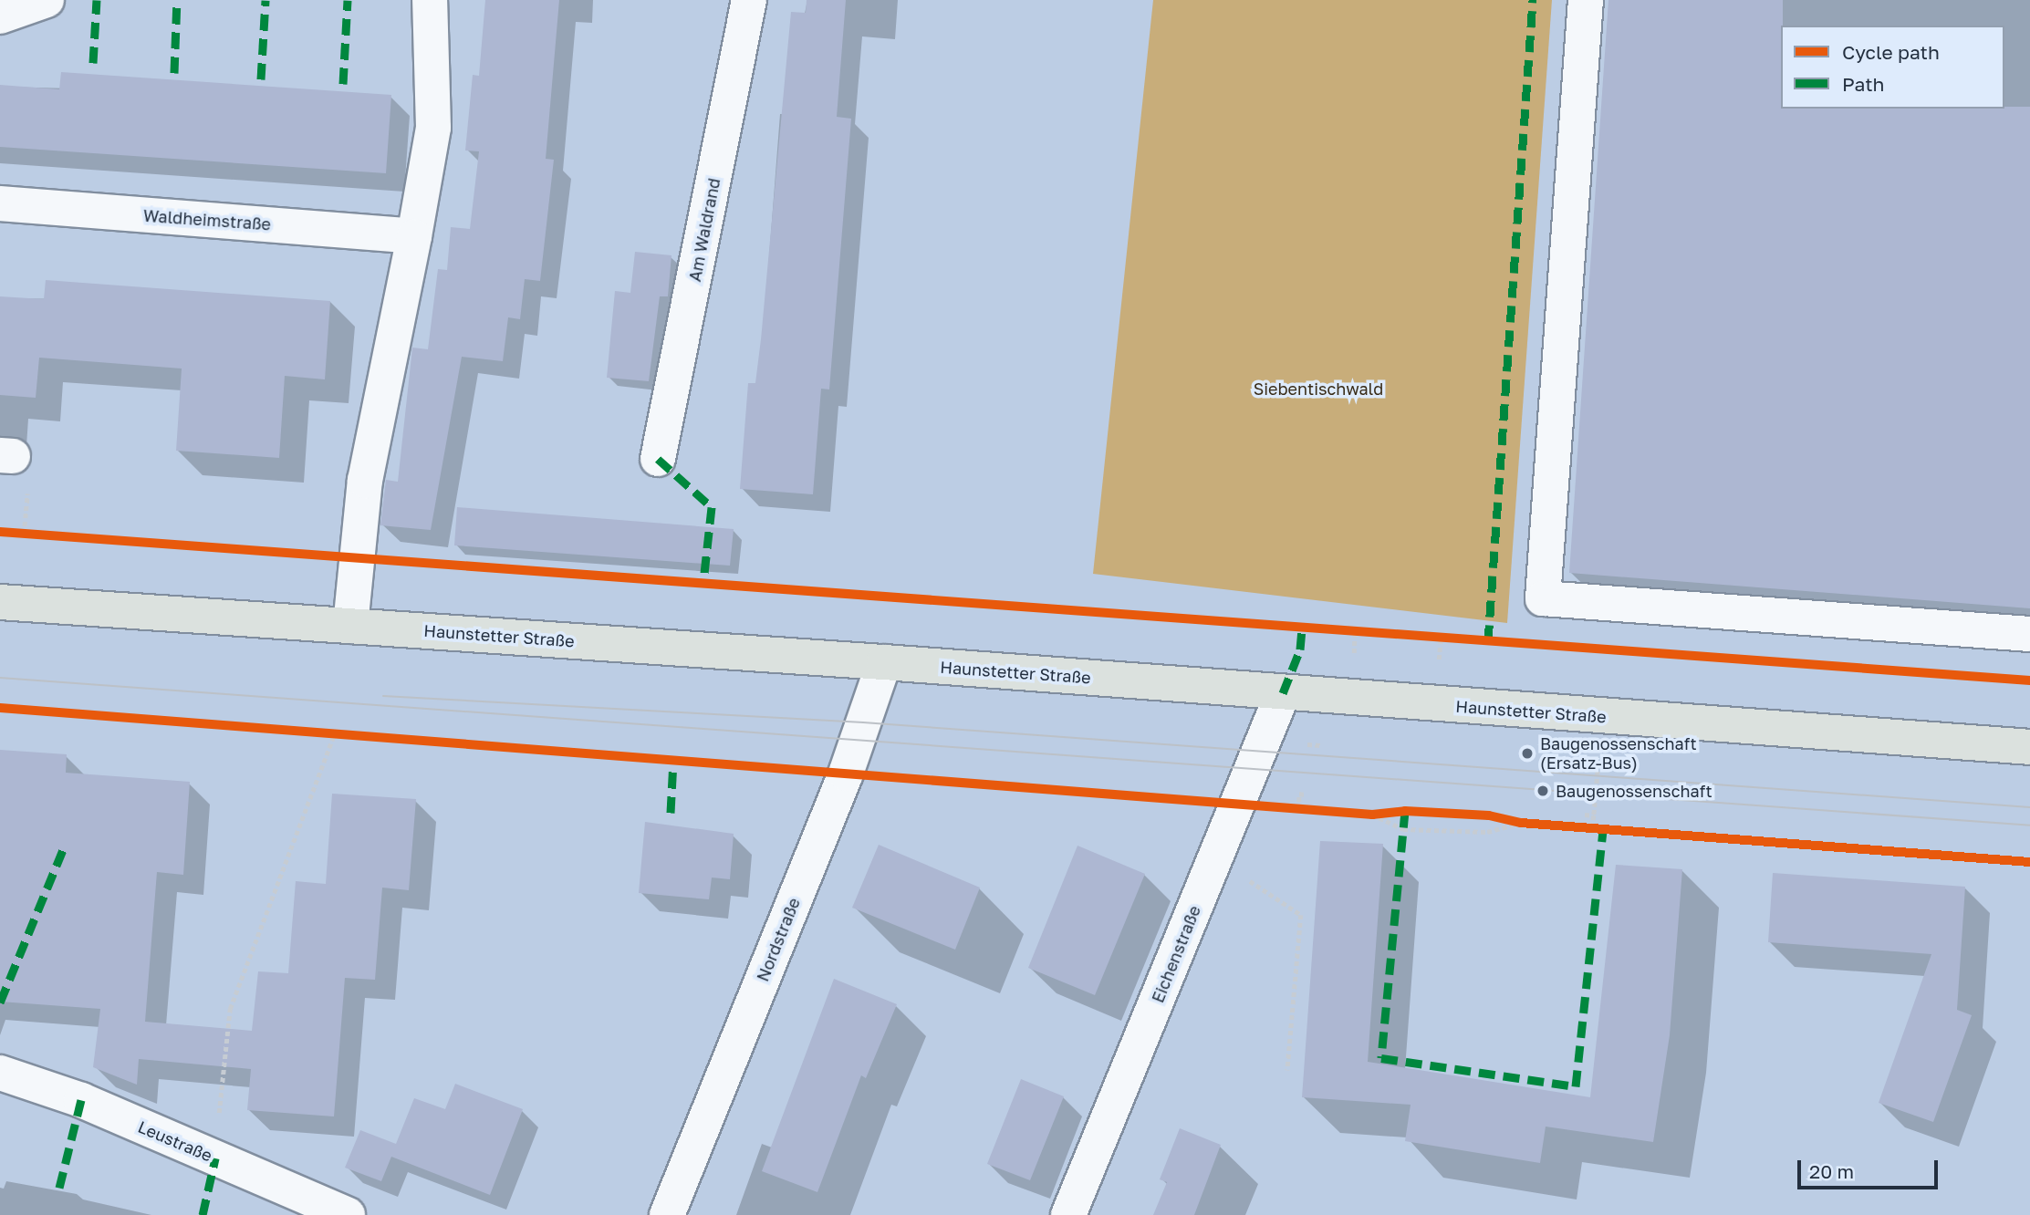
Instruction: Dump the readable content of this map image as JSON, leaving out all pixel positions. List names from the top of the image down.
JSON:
{
  "streets": {
    "main road": ["Haunstetter Straße"],
    "street": [
      "Waldheimstraße",
      "Am Waldrand",
      "Nordstraße",
      "Eichenstraße",
      "Leustraße"
    ]
  },
  "crossings": [
    ["Haunstetter Straße", "Nordstraße"],
    ["Haunstetter Straße", "Eichenstraße"]
  ],
  "parks": ["Siebentischwald"],
  "places": ["Baugenossenschaft (Ersatz-Bus)", "Baugenossenschaft"],
  "legend": ["Cycle path", "Path"],
  "scale_bar": "20 m"
}
